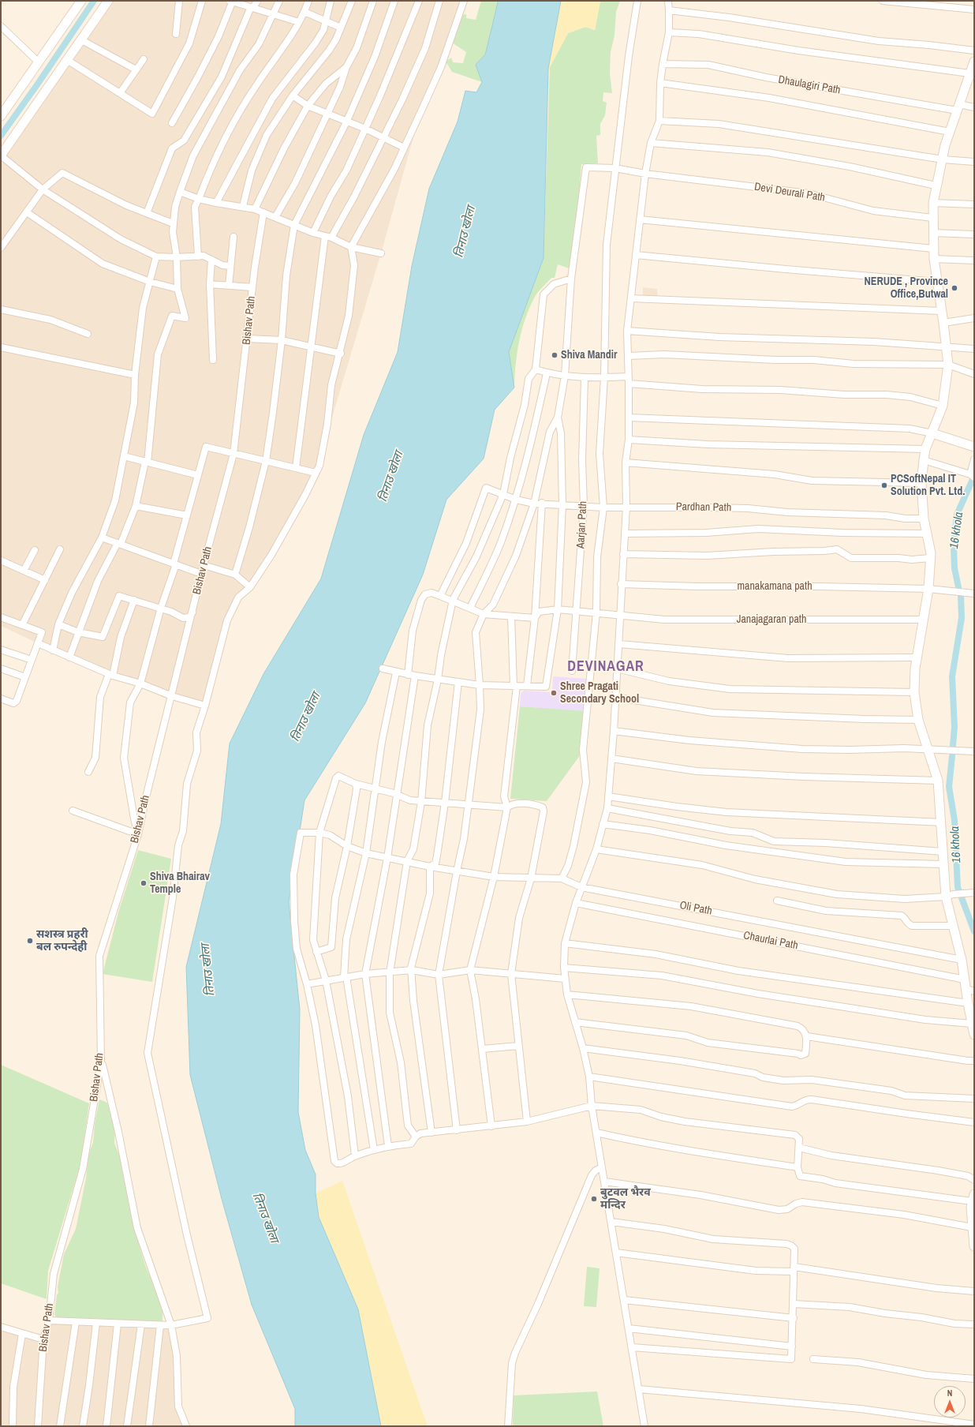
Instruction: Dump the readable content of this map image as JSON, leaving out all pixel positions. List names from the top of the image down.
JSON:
{
  "streets": {
    "street": [
      "Dhaulagiri Path",
      "Devi Deurali Path",
      "Bishav Path",
      "Pardhan Path",
      "Aarjan Path",
      "manakamana path",
      "Janajagaran path",
      "Oli Path",
      "Chaurlai Path"
    ]
  },
  "crossings": [
    ["Pardhan Path", "Aarjan Path"],
    ["Aarjan Path", "Janajagaran path"]
  ],
  "districts": ["DEVINAGAR"],
  "water": ["तिनाउ खोला", "16 khola"],
  "places": [
    "NERUDE , Province Office,Butwal",
    "Shiva Mandir",
    "PCSoftNepal IT Solution Pvt. Ltd.",
    "Shree Pragati Secondary School",
    "Shiva Bhairav Temple",
    "सशस्त्र प्रहरी बल रुपन्देही",
    "बुटवल भैरव मन्दिर"
  ],
  "north": "top"
}
